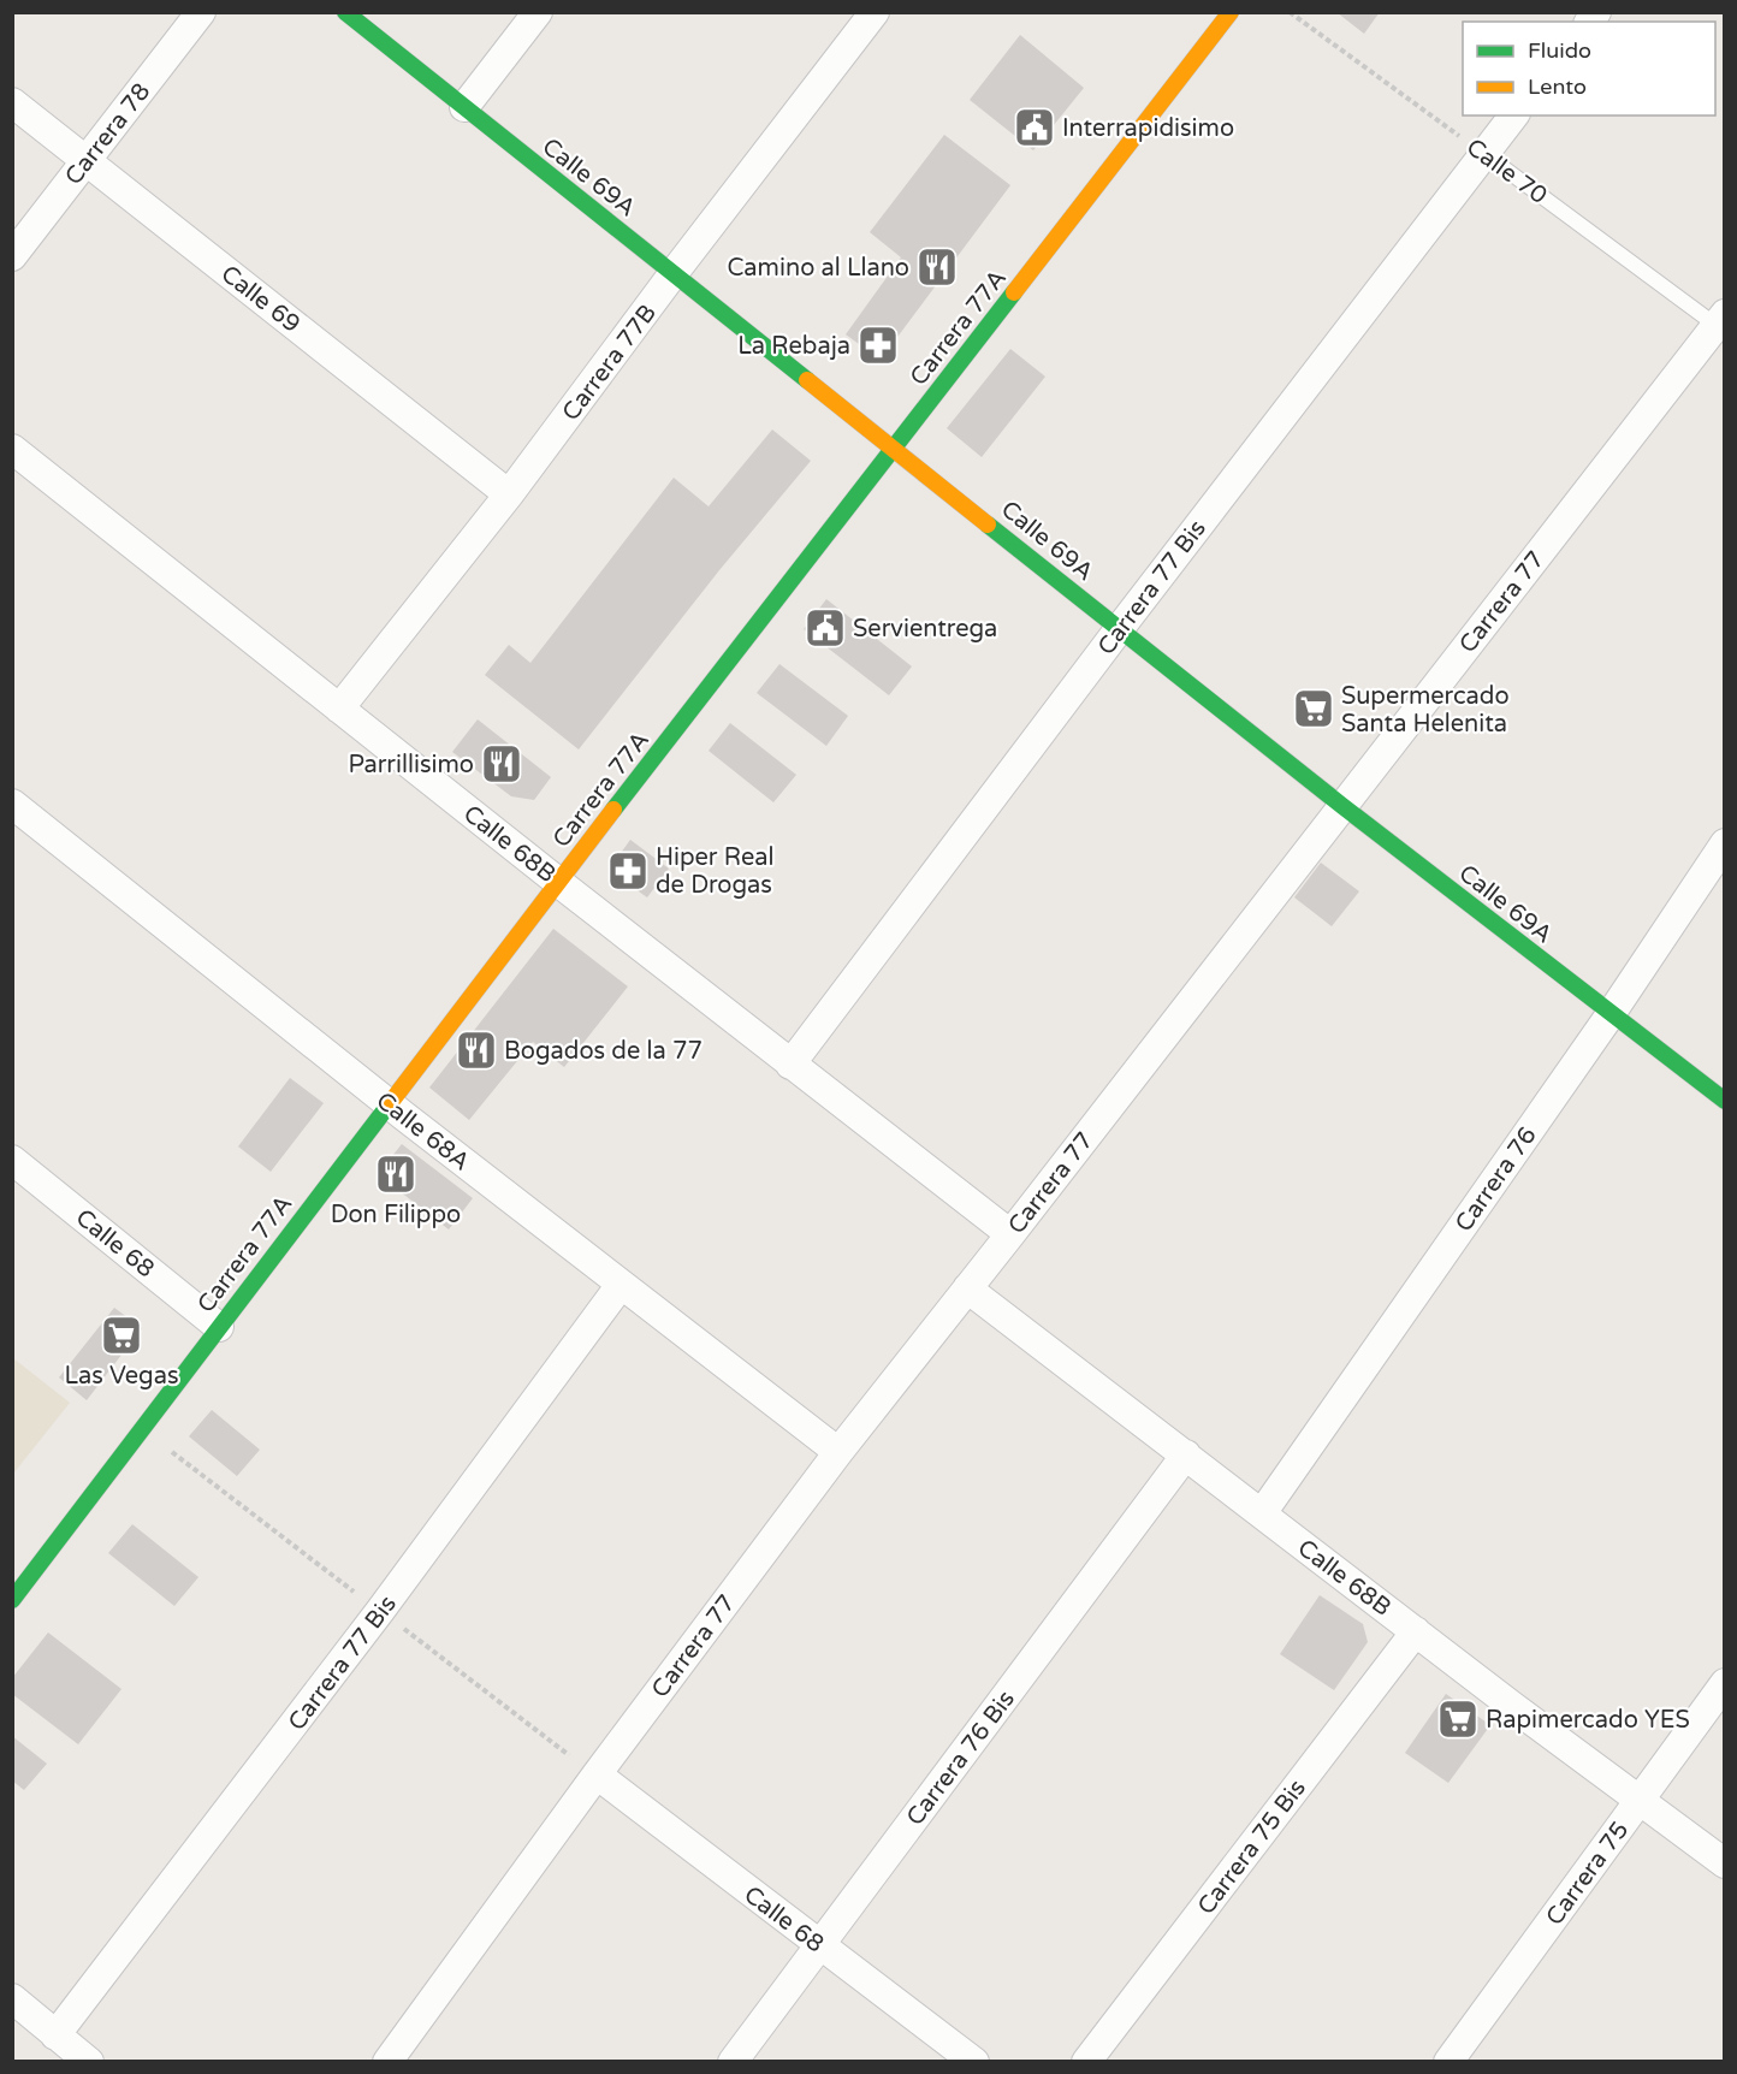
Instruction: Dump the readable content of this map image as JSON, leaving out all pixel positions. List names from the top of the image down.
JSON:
{
  "streets": {
    "main road": ["Calle 69A", "Carrera 77A"],
    "street": [
      "Carrera 78",
      "Calle 69",
      "Carrera 77B",
      "Carrera 77 Bis",
      "Carrera 77",
      "Calle 68B",
      "Calle 68A",
      "Carrera 76",
      "Calle 68",
      "Carrera 76 Bis",
      "Carrera 75 Bis",
      "Carrera 75"
    ],
    "lane": ["Calle 70"]
  },
  "crossings": [
    ["Carrera 78", "Calle 69"],
    ["Calle 70", "Carrera 77 Bis"],
    ["Calle 70", "Carrera 77"],
    ["Calle 69A", "Carrera 77A"],
    ["Calle 69A", "Carrera 77B"],
    ["Calle 69A", "Carrera 77 Bis"],
    ["Calle 69A", "Carrera 77"],
    ["Calle 69A", "Carrera 76"],
    ["Calle 69", "Carrera 77B"],
    ["Carrera 77A", "Calle 68B"],
    ["Carrera 77A", "Calle 68A"],
    ["Carrera 77A", "Calle 68"],
    ["Carrera 77B", "Calle 68B"],
    ["Carrera 77 Bis", "Calle 68B"],
    ["Carrera 77 Bis", "Calle 68A"],
    ["Carrera 77", "Calle 68B"],
    ["Carrera 77", "Calle 68A"],
    ["Carrera 77", "Calle 68"],
    ["Calle 68B", "Carrera 76"],
    ["Calle 68B", "Carrera 76 Bis"],
    ["Calle 68B", "Carrera 75 Bis"],
    ["Calle 68B", "Carrera 75"],
    ["Calle 68", "Carrera 76 Bis"]
  ],
  "places": {
    "public building": ["Interrapidisimo", "Servientrega"],
    "restaurant": [
      "Camino al Llano",
      "Parrillisimo",
      "Bogados de la 77",
      "Don Filippo"
    ],
    "pharmacy": ["La Rebaja", "Hiper Real de Drogas"],
    "supermarket": ["Supermercado Santa Helenita", "Las Vegas", "Rapimercado YES"]
  },
  "legend": ["Fluido", "Lento"]
}
